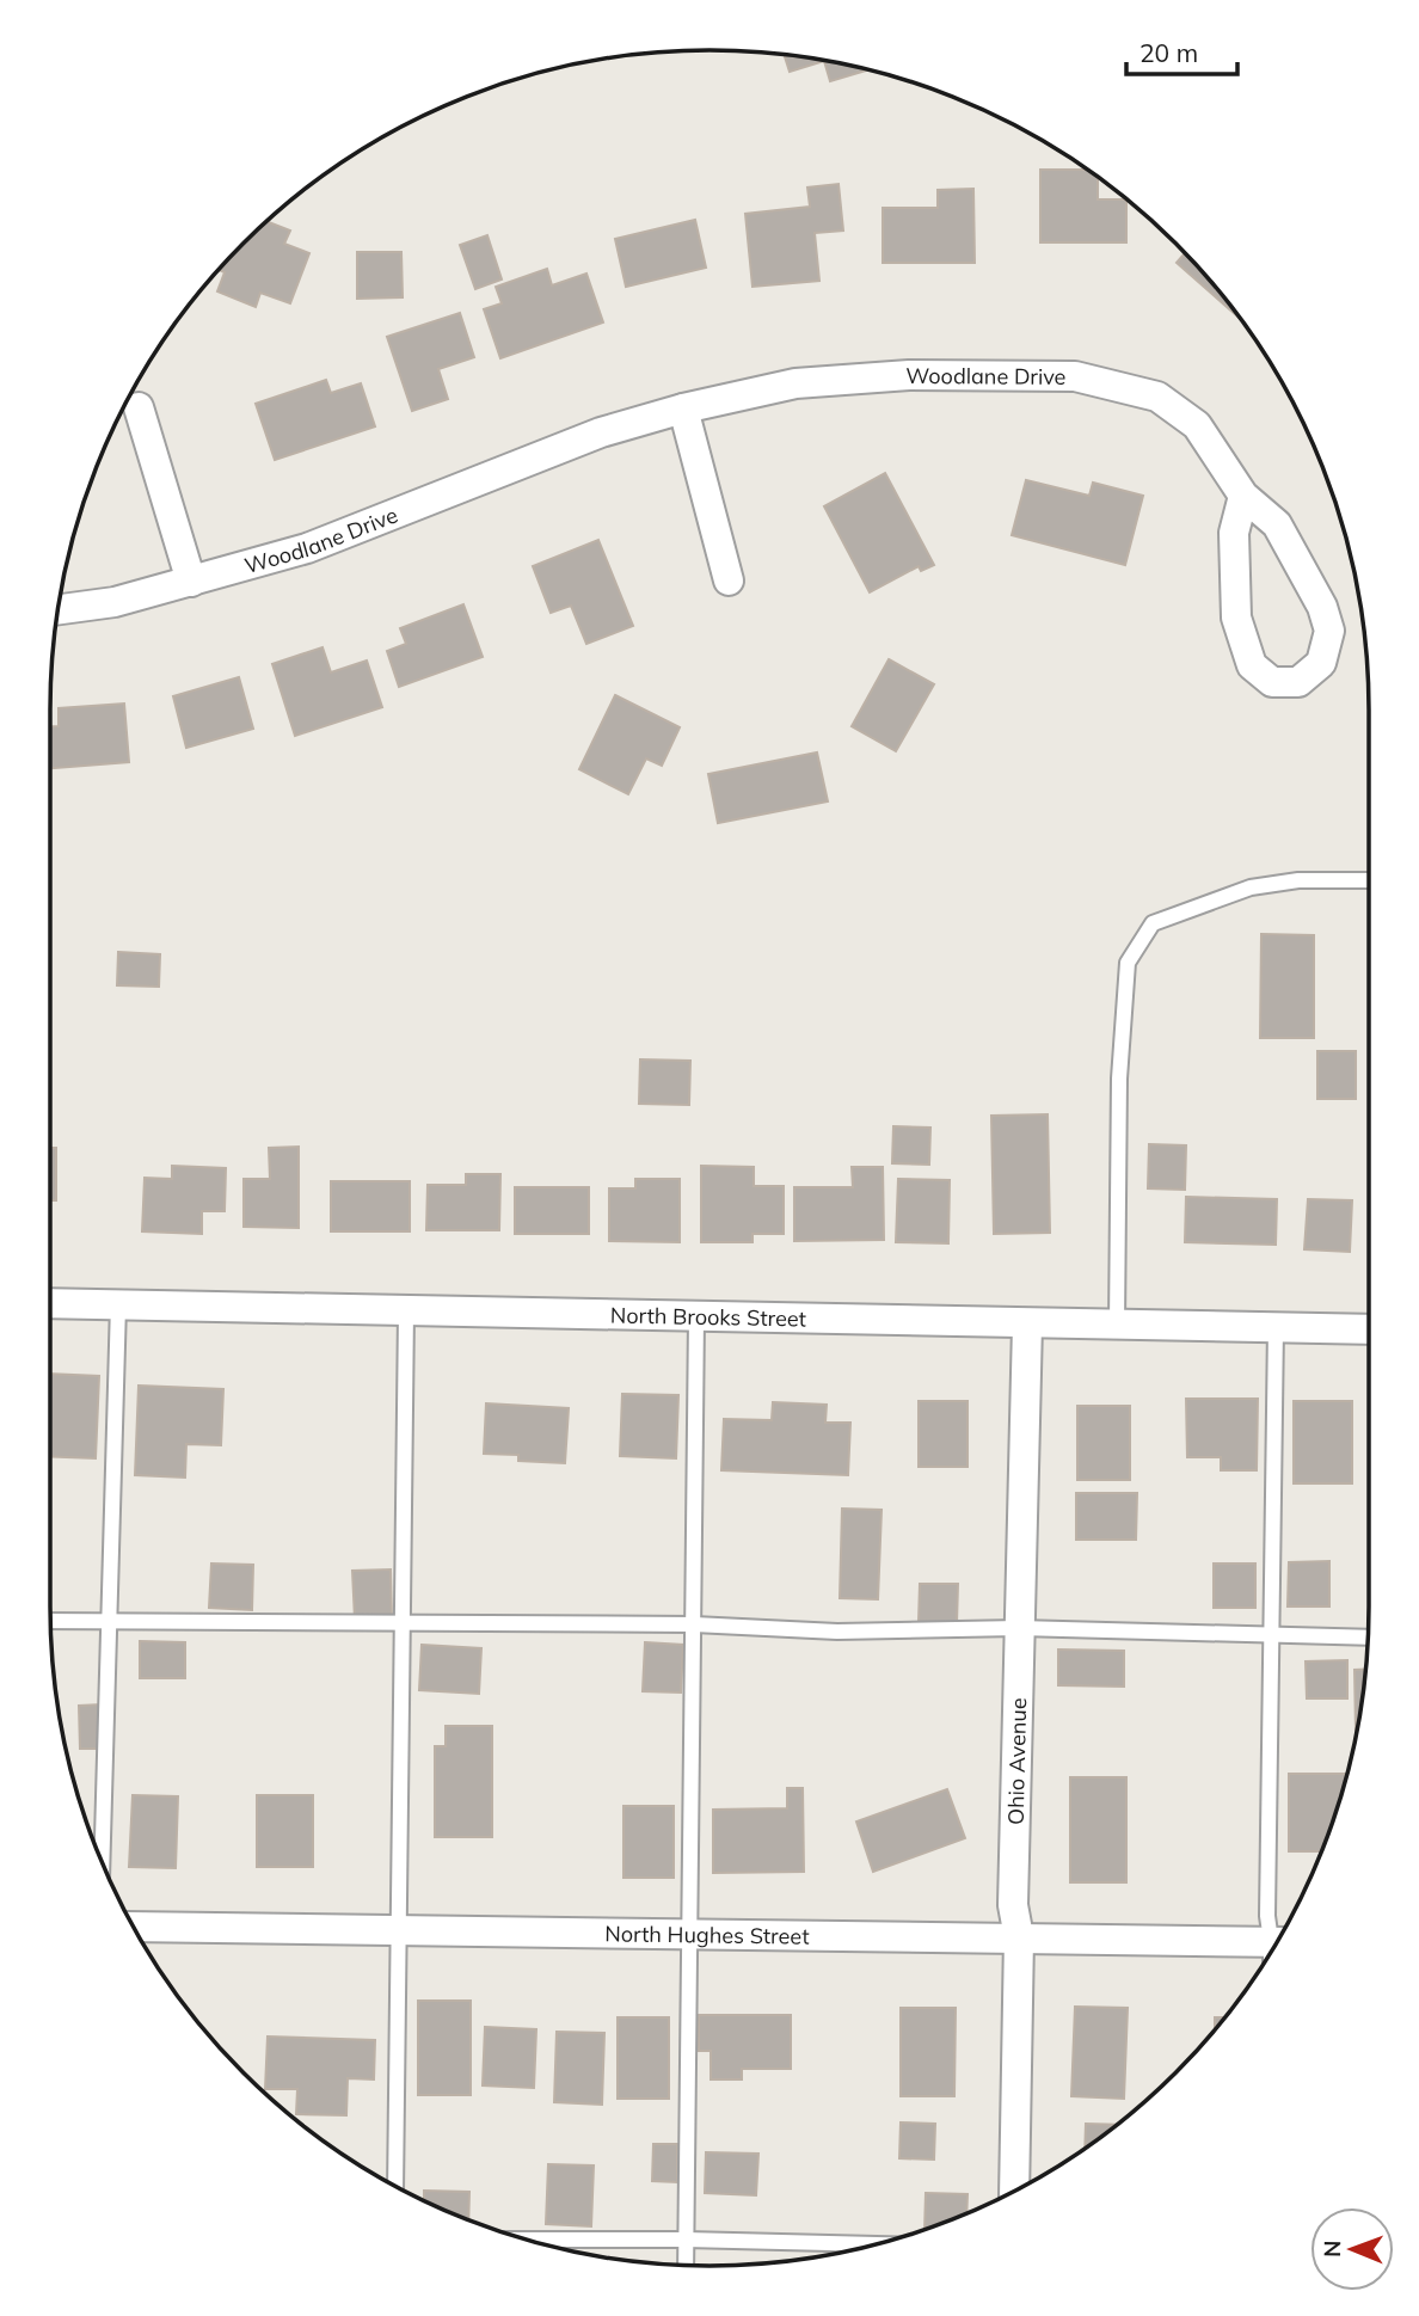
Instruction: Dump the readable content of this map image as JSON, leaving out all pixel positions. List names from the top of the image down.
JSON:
{
  "streets": {
    "street": [
      "Woodlane Drive",
      "North Brooks Street",
      "Ohio Avenue",
      "North Hughes Street"
    ]
  },
  "crossings": [
    ["North Brooks Street", "Ohio Avenue"],
    ["Ohio Avenue", "North Hughes Street"]
  ],
  "scale_bar": "20 m",
  "north": "left"
}
